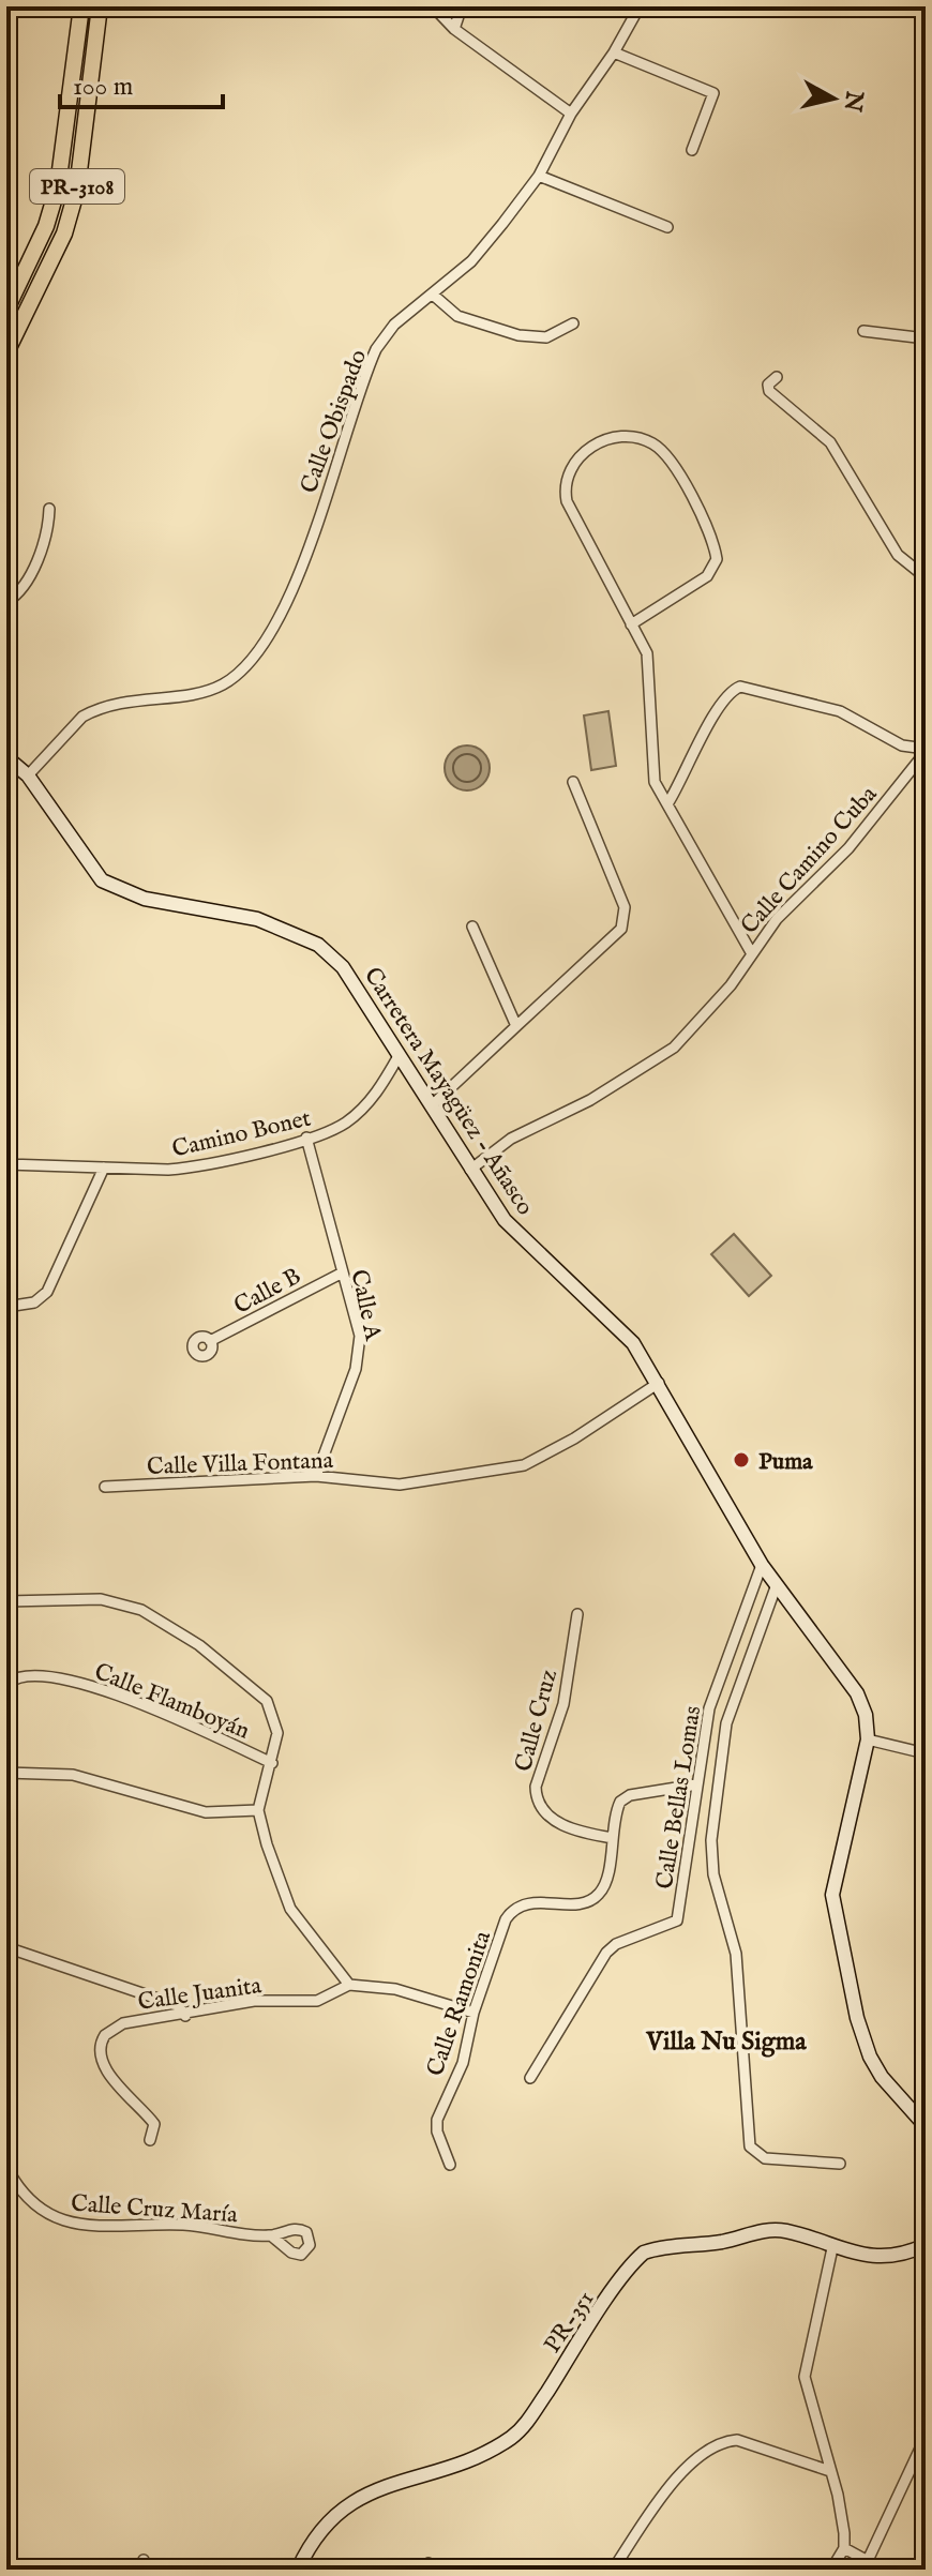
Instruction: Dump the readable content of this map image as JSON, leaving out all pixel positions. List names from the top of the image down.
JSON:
{
  "streets": {
    "main road": ["PR-3108", "Carretera Mayagüez - Añasco", "PR-351"],
    "street": [
      "Calle Obispado",
      "Calle Camino Cuba",
      "Camino Bonet",
      "Calle B",
      "Calle A",
      "Calle Villa Fontana",
      "Calle Flamboyán",
      "Calle Cruz",
      "Calle Bellas Lomas",
      "Calle Juanita",
      "Calle Ramonita",
      "Calle Cruz María"
    ]
  },
  "crossings": [
    ["Calle Obispado", "Carretera Mayagüez - Añasco"],
    ["Calle Camino Cuba", "Carretera Mayagüez - Añasco"],
    ["Carretera Mayagüez - Añasco", "Camino Bonet"],
    ["Carretera Mayagüez - Añasco", "Calle Villa Fontana"],
    ["Carretera Mayagüez - Añasco", "Calle Bellas Lomas"],
    ["Camino Bonet", "Calle A"],
    ["Calle B", "Calle A"],
    ["Calle A", "Calle Villa Fontana"],
    ["Calle Cruz", "Calle Ramonita"],
    ["Calle Bellas Lomas", "Calle Ramonita"],
    ["Calle Juanita", "Calle Ramonita"]
  ],
  "districts": ["Villa Nu Sigma"],
  "places": ["Puma"],
  "scale_bar": "100 m",
  "north": "right"
}
